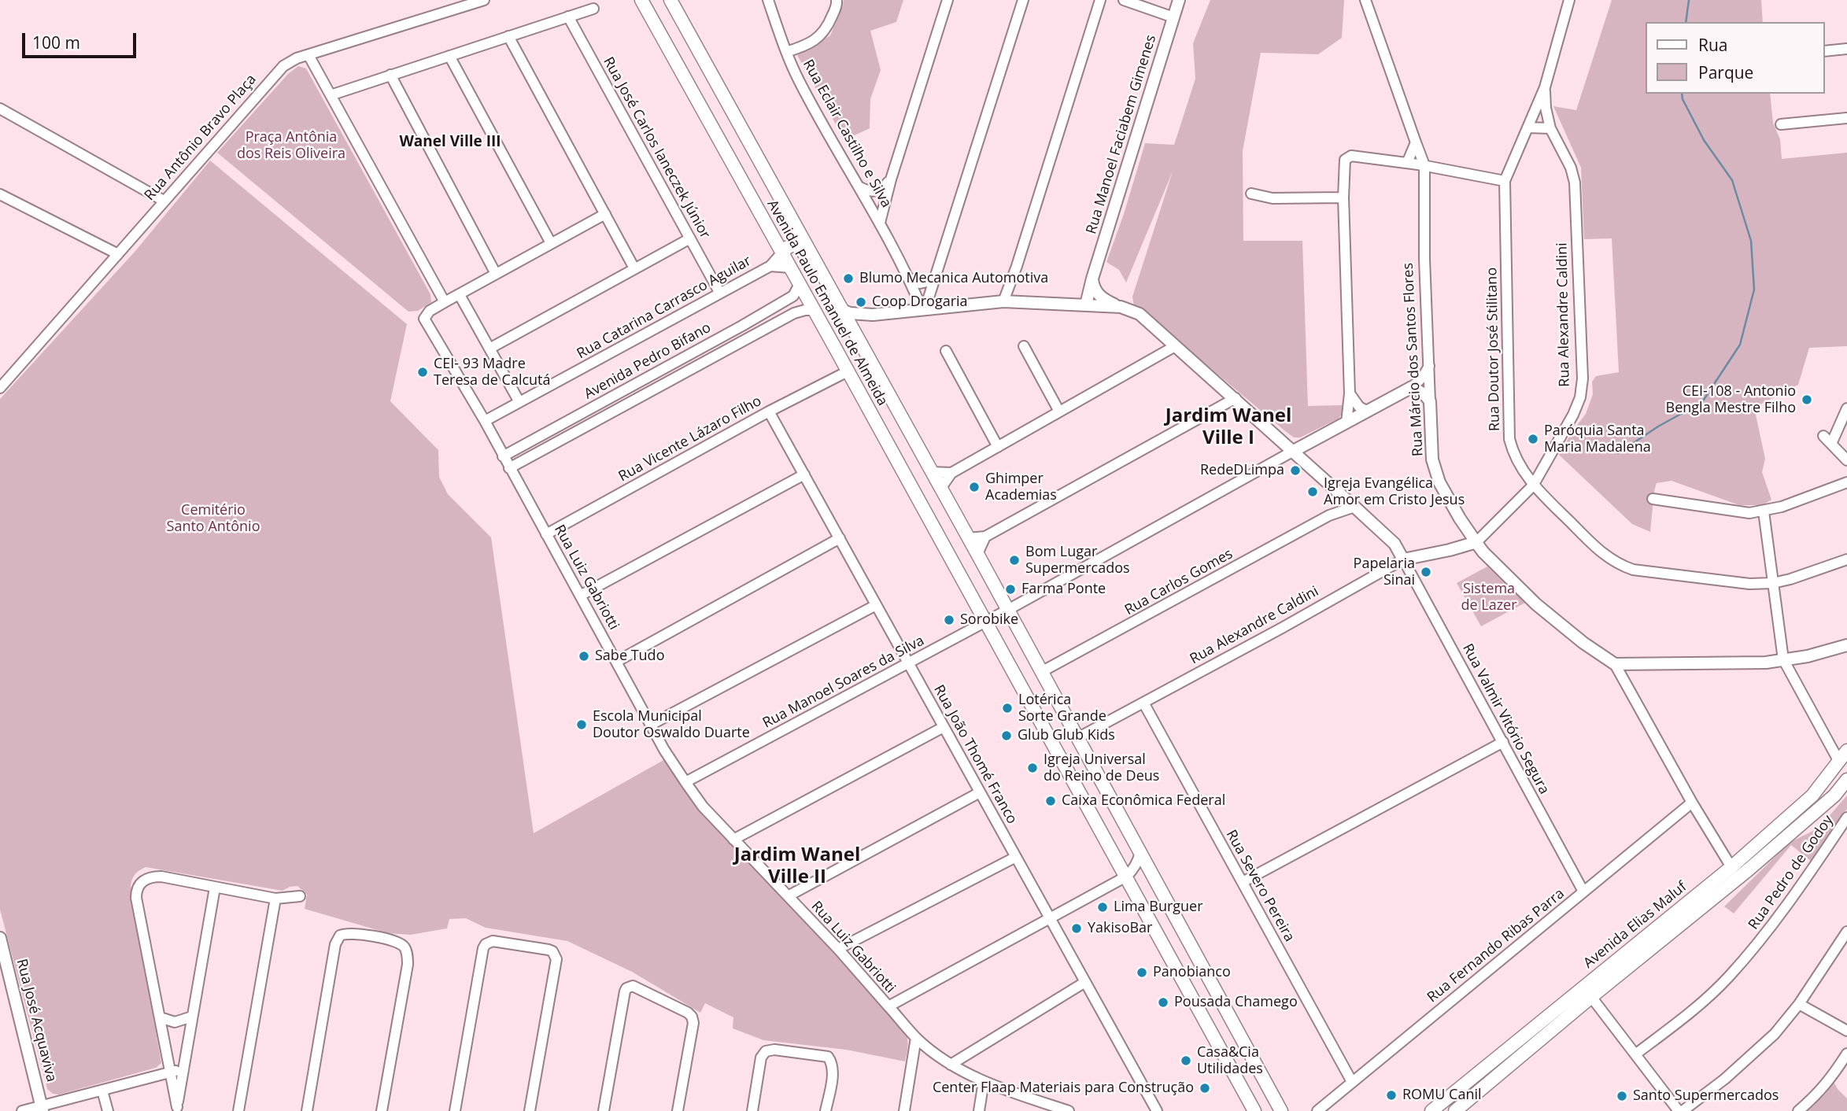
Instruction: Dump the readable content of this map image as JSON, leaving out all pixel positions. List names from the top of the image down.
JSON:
{
  "streets": {
    "main road": ["Avenida Paulo Emanuel de Almeida", "Avenida Elias Maluf"],
    "street": [
      "Rua Eclair Castilho e Silva",
      "Rua Manoel Faciabem Gimenes",
      "Rua Antônio Bravo Plaça",
      "Rua José Carlos Ianeczek Júnior",
      "Rua Catarina Carrasco Aguilar",
      "Rua Alexandre Caldini",
      "Rua Doutor José Stilitano",
      "Rua Márcio dos Santos Flores",
      "Avenida Pedro Bifano",
      "Rua Vicente Lázaro Filho",
      "Rua Luiz Gabriotti",
      "Rua Carlos Gomes",
      "Rua Manoel Soares da Silva",
      "Rua Valmir Vitório Segura",
      "Rua João Thomé Franco",
      "Rua Pedro de Godoy",
      "Rua Severo Pereira",
      "Rua Fernando Ribas Parra",
      "Rua José Acquaviva"
    ]
  },
  "crossings": [
    ["Rua José Carlos Ianeczek Júnior", "Rua Catarina Carrasco Aguilar"],
    ["Avenida Paulo Emanuel de Almeida", "Rua Catarina Carrasco Aguilar"],
    ["Avenida Paulo Emanuel de Almeida", "Rua Alexandre Caldini"],
    ["Avenida Paulo Emanuel de Almeida", "Avenida Pedro Bifano"],
    ["Avenida Paulo Emanuel de Almeida", "Rua Vicente Lázaro Filho"],
    ["Avenida Paulo Emanuel de Almeida", "Rua Luiz Gabriotti"],
    ["Avenida Paulo Emanuel de Almeida", "Rua Carlos Gomes"],
    ["Avenida Paulo Emanuel de Almeida", "Rua Manoel Soares da Silva"],
    ["Rua Catarina Carrasco Aguilar", "Rua Luiz Gabriotti"],
    ["Rua Alexandre Caldini", "Rua Doutor José Stilitano"],
    ["Rua Alexandre Caldini", "Rua Márcio dos Santos Flores"],
    ["Rua Alexandre Caldini", "Rua Valmir Vitório Segura"],
    ["Rua Alexandre Caldini", "Rua Severo Pereira"],
    ["Avenida Pedro Bifano", "Rua Luiz Gabriotti"],
    ["Rua Vicente Lázaro Filho", "Rua Luiz Gabriotti"],
    ["Rua Vicente Lázaro Filho", "Rua João Thomé Franco"],
    ["Rua Luiz Gabriotti", "Rua Manoel Soares da Silva"],
    ["Rua Luiz Gabriotti", "Rua João Thomé Franco"],
    ["Rua Manoel Soares da Silva", "Rua João Thomé Franco"],
    ["Rua Valmir Vitório Segura", "Rua Fernando Ribas Parra"],
    ["Rua Severo Pereira", "Rua Fernando Ribas Parra"]
  ],
  "districts": ["Wanel Ville III", "Jardim Wanel Ville I", "Jardim Wanel Ville II"],
  "parks": ["Praça Antônia dos Reis Oliveira", "Cemitério Santo Antônio", "Sistema de Lazer"],
  "places": [
    "Blumo Mecanica Automotiva",
    "Coop Drogaria",
    "CEI- 93 Madre Teresa de Calcutá",
    "CEI-108 - Antonio Bengla Mestre Filho",
    "Paróquia Santa Maria Madalena",
    "RedeDLimpa",
    "Ghimper Academias",
    "Igreja Evangélica Amor em Cristo Jesus",
    "Bom Lugar Supermercados",
    "Papelaria Sinai",
    "Farma Ponte",
    "Sorobike",
    "Sabe Tudo",
    "Lotérica Sorte Grande",
    "Escola Municipal Doutor Oswaldo Duarte",
    "Glub Glub Kids",
    "Igreja Universal do Reino de Deus",
    "Caixa Econômica Federal",
    "Lima Burguer",
    "YakisoBar",
    "Panobianco",
    "Pousada Chamego",
    "Casa&Cia Utilidades",
    "Center Flaap Materiais para Construção",
    "ROMU Canil",
    "Santo Supermercados"
  ],
  "legend": ["Rua", "Parque"],
  "scale_bar": "100 m"
}
